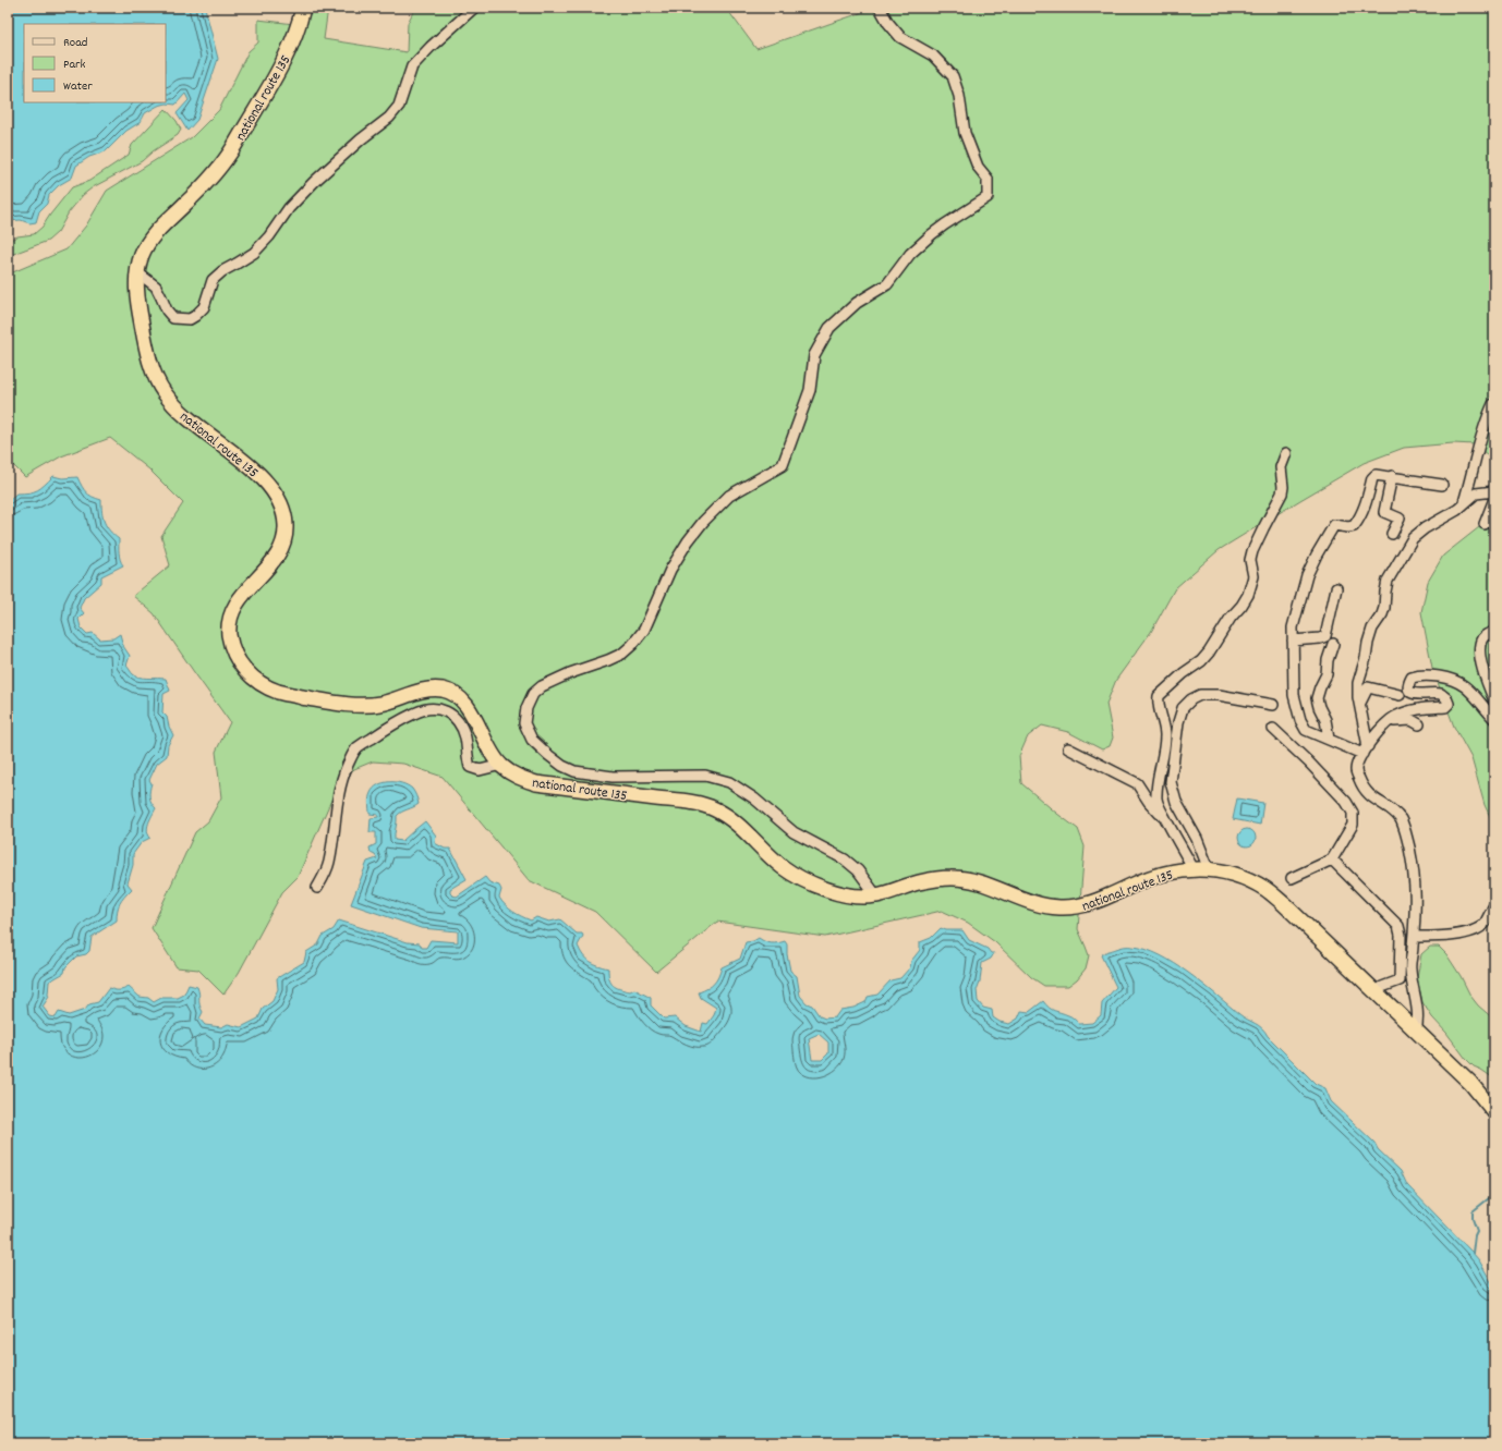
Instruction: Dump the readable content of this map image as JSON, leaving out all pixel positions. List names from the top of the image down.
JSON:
{
  "streets": {
    "highway": ["national route 135"]
  },
  "legend": ["Road", "Park", "Water"]
}
